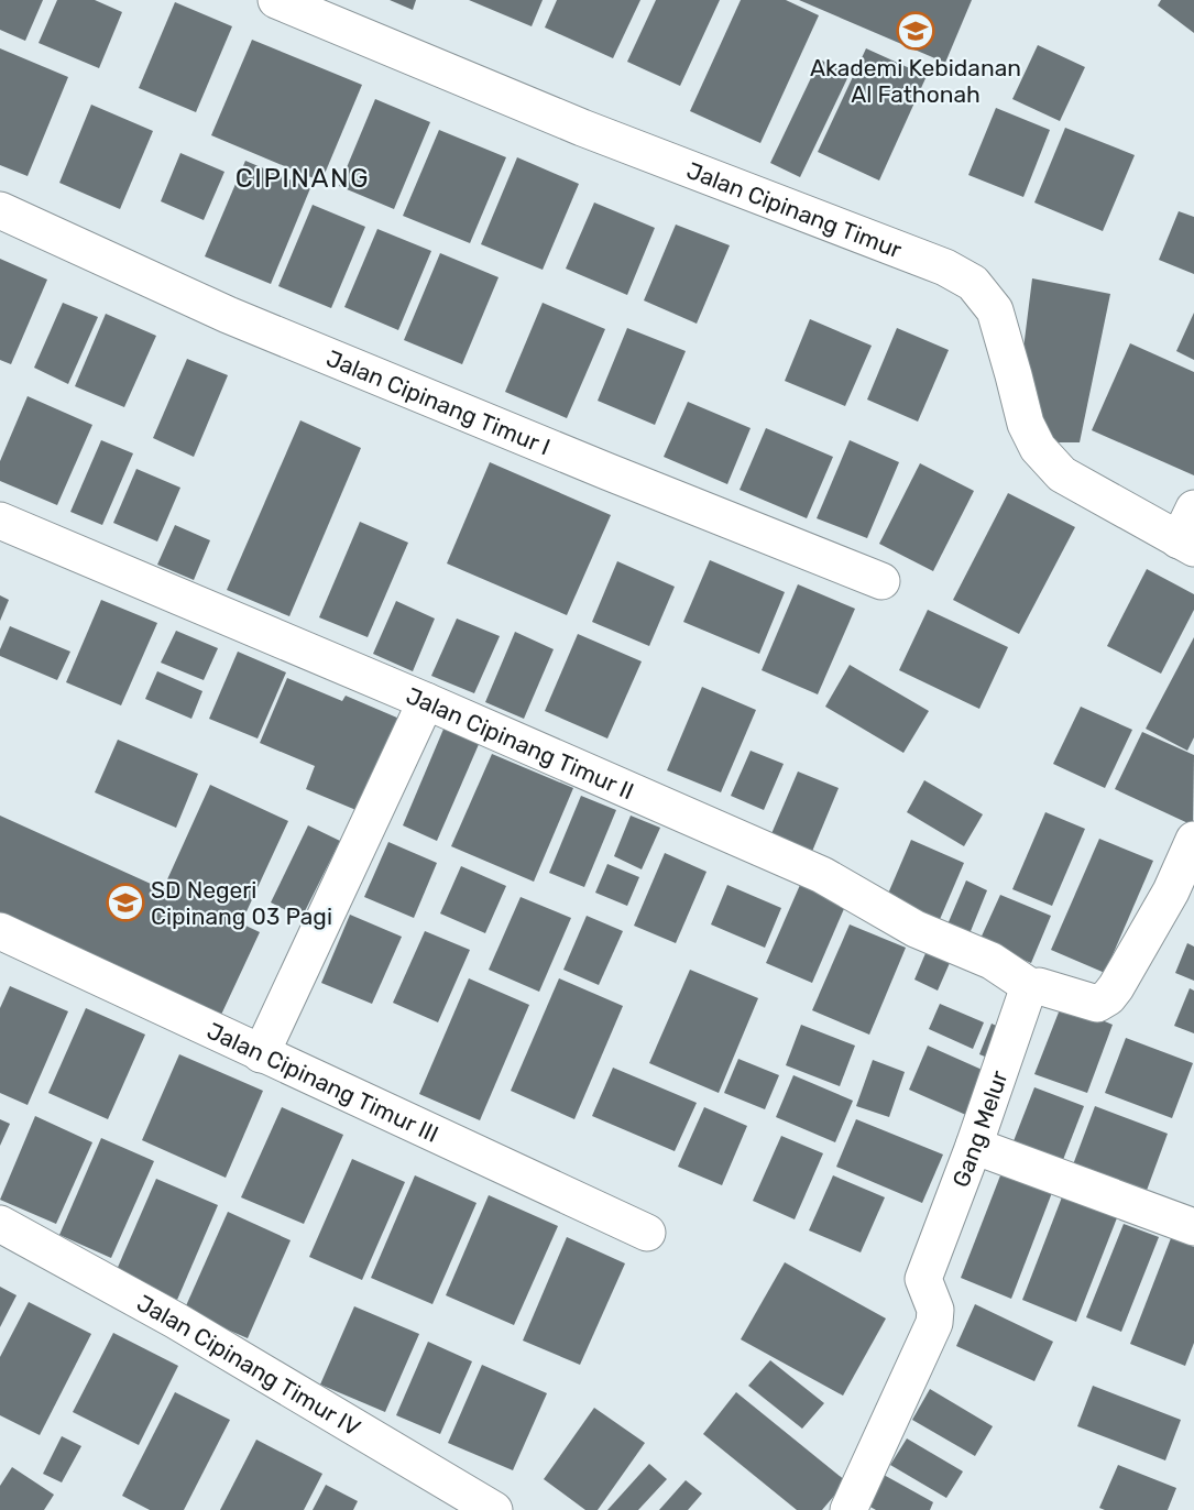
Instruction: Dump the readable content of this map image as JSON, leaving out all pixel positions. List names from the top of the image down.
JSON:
{
  "streets": {
    "street": [
      "Jalan Cipinang Timur",
      "Jalan Cipinang Timur I",
      "Jalan Cipinang Timur II",
      "Jalan Cipinang Timur III",
      "Gang Melur",
      "Jalan Cipinang Timur IV"
    ]
  },
  "crossings": [
    ["Jalan Cipinang Timur II", "Gang Melur"]
  ],
  "districts": ["CIPINANG"],
  "places": {
    "school or university": ["Akademi Kebidanan Al Fathonah", "SD Negeri Cipinang 03 Pagi"]
  }
}
